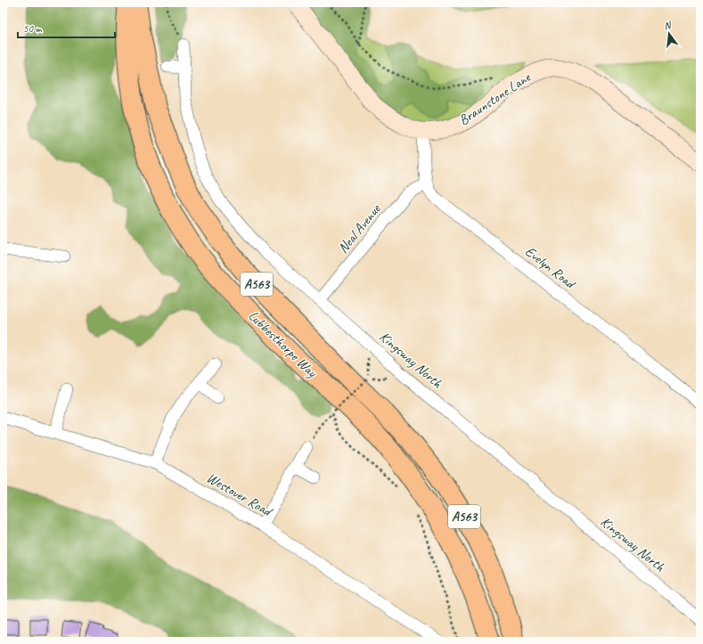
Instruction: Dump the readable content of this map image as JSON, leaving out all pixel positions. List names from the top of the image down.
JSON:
{
  "streets": {
    "highway": ["A563", "Lubbesthorpe Way"],
    "street": [
      "Braunstone Lane",
      "Neal Avenue",
      "Evelyn Road",
      "Kingsway North",
      "Westover Road"
    ]
  },
  "crossings": [
    ["Braunstone Lane", "Evelyn Road"],
    ["Neal Avenue", "Evelyn Road"],
    ["Neal Avenue", "Kingsway North"]
  ],
  "scale_bar": "50 m",
  "north": "top"
}
